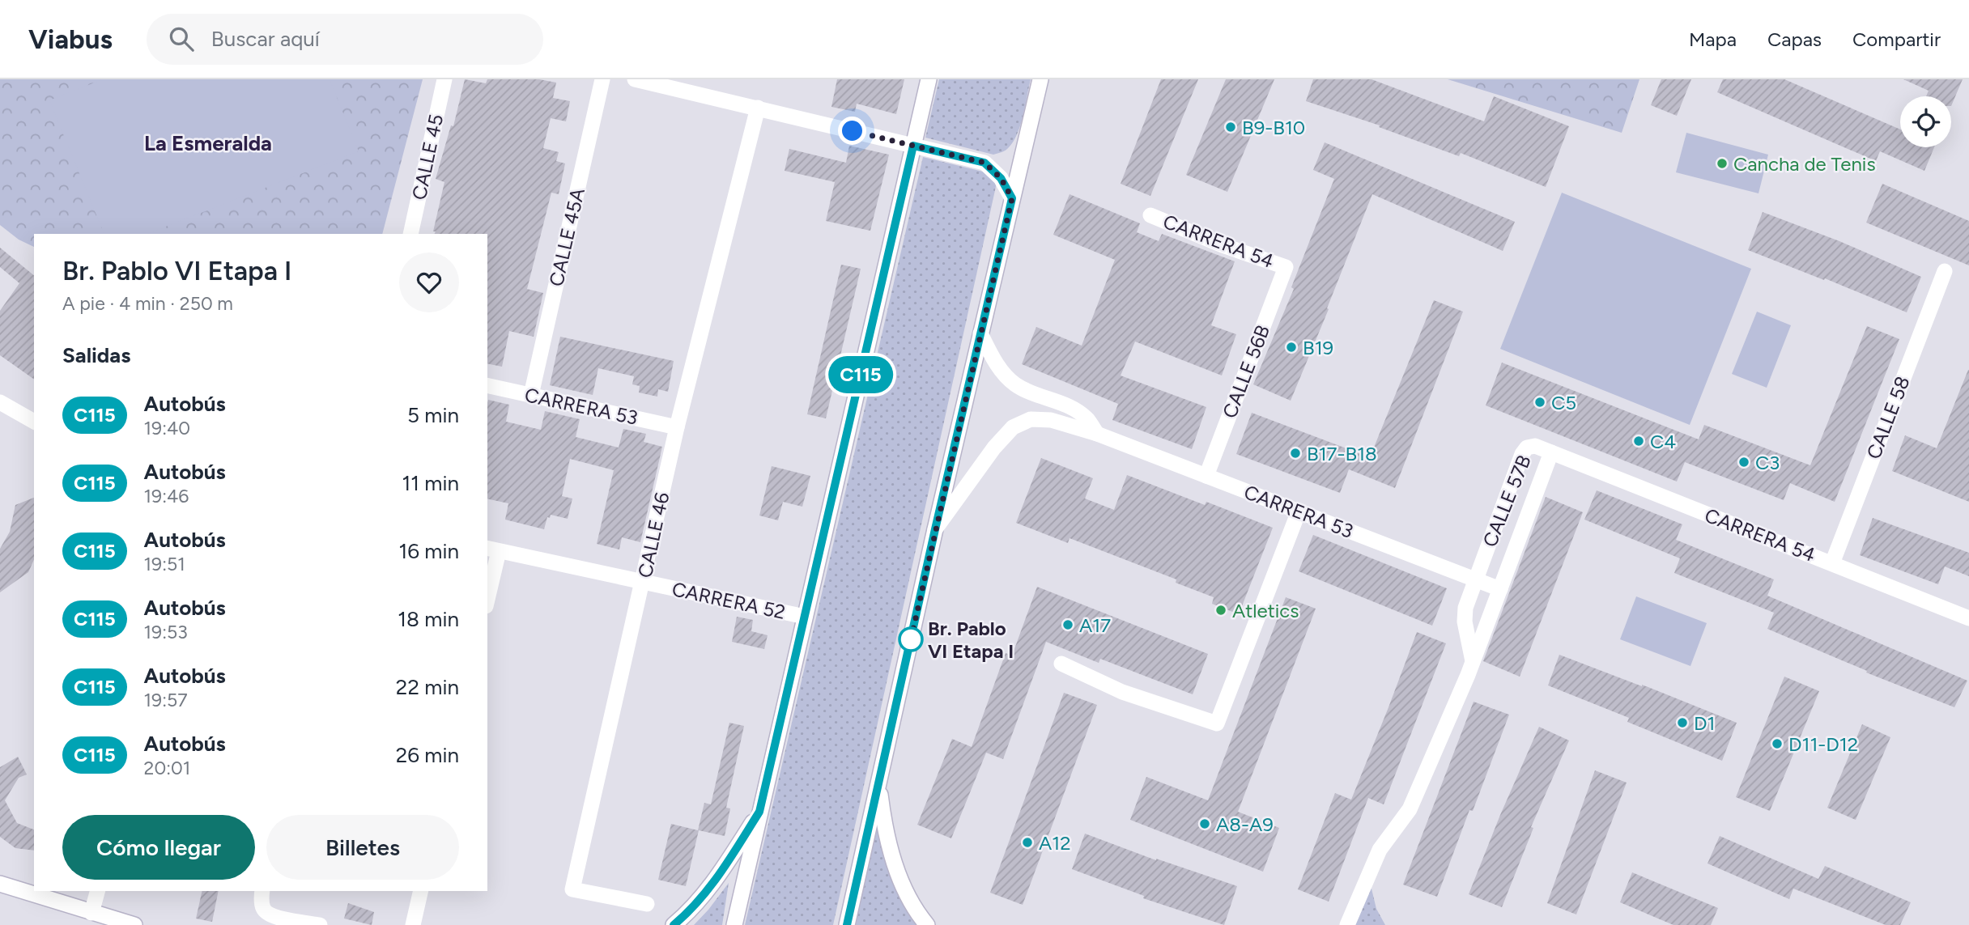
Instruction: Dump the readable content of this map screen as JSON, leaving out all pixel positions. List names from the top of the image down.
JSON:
{
  "streets": {
    "street": [
      "CALLE 45",
      "CALLE 45A",
      "CARRERA 54",
      "CALLE 56B",
      "CARRERA 53",
      "CALLE 58",
      "CALLE 57B",
      "CALLE 46",
      "CARRERA 52"
    ]
  },
  "crossings": [
    ["CALLE 45A", "CARRERA 53"],
    ["CARRERA 54", "CALLE 56B"],
    ["CARRERA 54", "CALLE 58"],
    ["CARRERA 54", "CALLE 57B"],
    ["CALLE 56B", "CARRERA 53"],
    ["CARRERA 53", "CALLE 57B"],
    ["CARRERA 53", "CALLE 46"],
    ["CALLE 46", "CARRERA 52"]
  ],
  "districts": ["La Esmeralda"],
  "places": [
    "B9-B10",
    "Cancha de Tenis",
    "B19",
    "C5",
    "C4",
    "B17-B18",
    "C3",
    "Atletics",
    "A17",
    "Br. Pablo VI Etapa I",
    "D1",
    "D11-D12",
    "A8-A9",
    "A12"
  ],
  "lines": ["bus line C115"],
  "page": {
    "header": "Viabus",
    "search": "Buscar aquí",
    "nav": ["Mapa", "Capas", "Compartir"],
    "on_map": "C115",
    "heading": [
      ["Br. Pablo VI Etapa I", "A pie · 4 min · 250 m"],
      "Salidas"
    ],
    "list": [
      {
        "mark": "C115",
        "name": "Autobús",
        "note": "19:40",
        "value": "5 min"
      },
      {
        "mark": "C115",
        "name": "Autobús",
        "note": "19:46",
        "value": "11 min"
      },
      {
        "mark": "C115",
        "name": "Autobús",
        "note": "19:51",
        "value": "16 min"
      },
      {
        "mark": "C115",
        "name": "Autobús",
        "note": "19:53",
        "value": "18 min"
      },
      {
        "mark": "C115",
        "name": "Autobús",
        "note": "19:57",
        "value": "22 min"
      },
      {
        "mark": "C115",
        "name": "Autobús",
        "note": "20:01",
        "value": "26 min"
      }
    ],
    "buttons": ["Cómo llegar", "Billetes"]
  }
}
